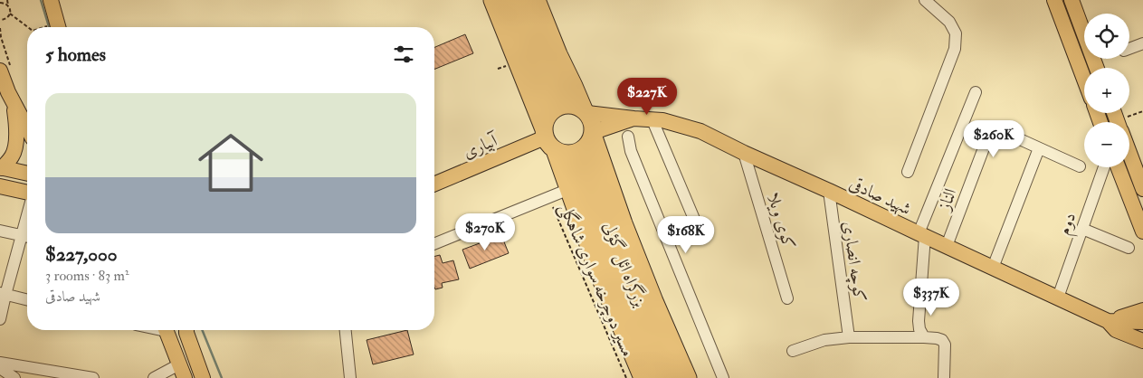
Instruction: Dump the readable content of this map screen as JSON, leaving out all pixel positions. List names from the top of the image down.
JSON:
{
  "streets": {
    "highway": ["بزرگراه ائل گؤلی"],
    "main road": ["آبیاری", "شهید صادقی"],
    "street": [
      "الناز",
      "کوی ویلا",
      "دوم",
      "کوچه انصاری"
    ],
    "path": ["مسیر دوچرخه سواری شاهگلی"]
  },
  "crossings": [
    ["آبیاری", "شهید صادقی"],
    ["آبیاری", "بزرگراه ائل گؤلی"],
    ["شهید صادقی", "الناز"],
    ["شهید صادقی", "کوی ویلا"],
    ["شهید صادقی", "دوم"],
    ["شهید صادقی", "کوچه انصاری"],
    ["شهید صادقی", "بزرگراه ائل گؤلی"]
  ],
  "page": {
    "map_buttons": ["+", "−"],
    "heading": "5 homes",
    "price": [
      "$227K",
      "$260K",
      "$270K",
      "$168K",
      "$337K"
    ],
    "list": [
      {
        "name": "$227,000",
        "note": "3 rooms · 83 m² · شهید صادقی"
      }
    ]
  }
}
